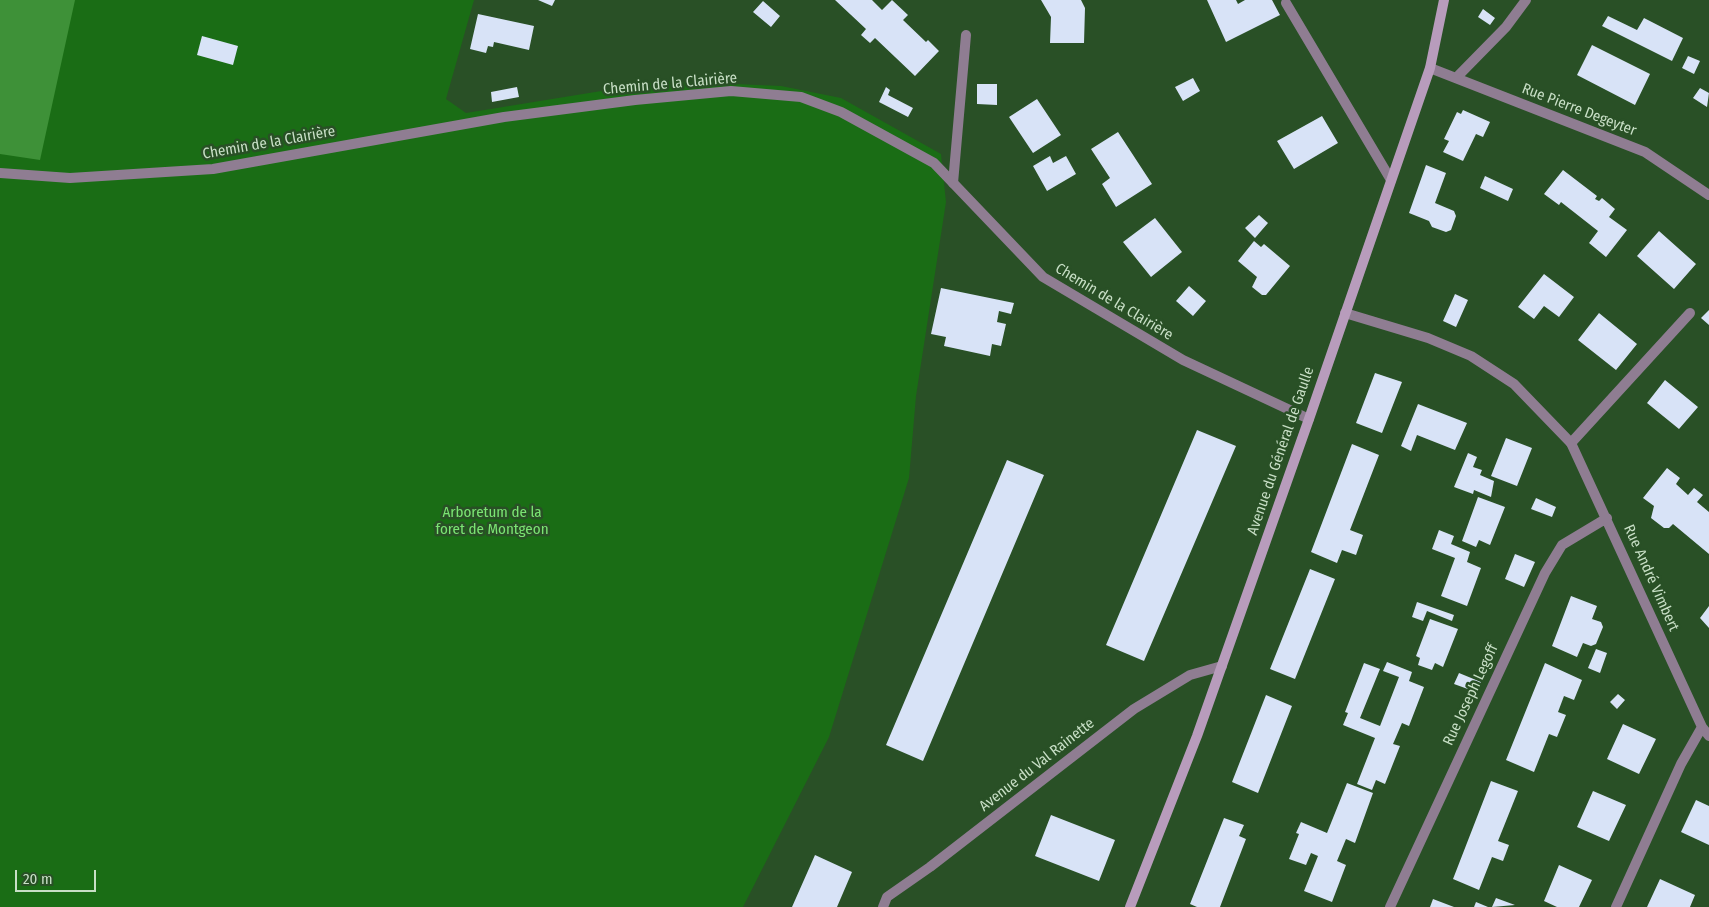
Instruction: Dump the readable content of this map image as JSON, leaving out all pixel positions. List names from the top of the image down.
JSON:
{
  "streets": {
    "street": [
      "Chemin de la Clairière",
      "Rue Pierre Degeyter",
      "Avenue du Général de Gaulle",
      "Rue André Vimbert",
      "Rue Joseph Legoff",
      "Avenue du Val Rainette"
    ]
  },
  "crossings": [
    ["Chemin de la Clairière", "Avenue du Général de Gaulle"],
    ["Rue Pierre Degeyter", "Avenue du Général de Gaulle"],
    ["Avenue du Général de Gaulle", "Rue André Vimbert"],
    ["Avenue du Général de Gaulle", "Avenue du Val Rainette"],
    ["Rue André Vimbert", "Rue Joseph Legoff"]
  ],
  "parks": ["Arboretum de la foret de Montgeon"],
  "scale_bar": "20 m"
}
